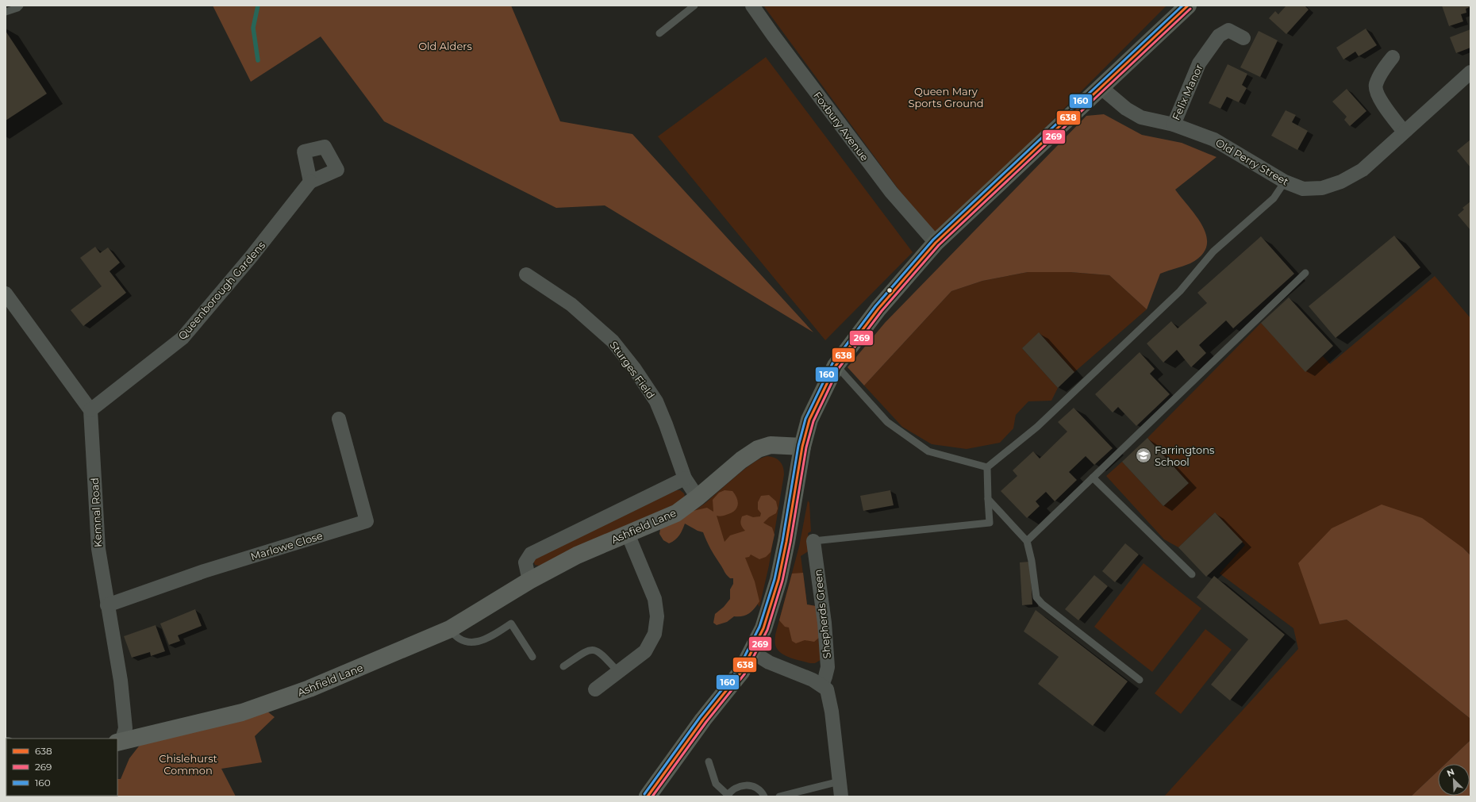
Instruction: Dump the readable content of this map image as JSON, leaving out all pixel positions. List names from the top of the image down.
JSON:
{
  "streets": {
    "street": [
      "Felix Manor",
      "Foxbury Avenue",
      "Old Perry Street",
      "Queenborough Gardens",
      "Sturges Field",
      "Kemnal Road",
      "Ashfield Lane",
      "Marlowe Close",
      "Shepherds Green"
    ]
  },
  "crossings": [
    ["Felix Manor", "Old Perry Street"],
    ["Queenborough Gardens", "Kemnal Road"],
    ["Sturges Field", "Ashfield Lane"],
    ["Kemnal Road", "Ashfield Lane"],
    ["Kemnal Road", "Marlowe Close"]
  ],
  "parks": ["Old Alders", "Queen Mary Sports Ground", "Chislehurst Common"],
  "places": {
    "school or university": ["Farringtons School"]
  },
  "lines": ["transit line 638", "transit line 160", "transit line 269"],
  "legend": ["638", "269", "160"],
  "north": "top left"
}
